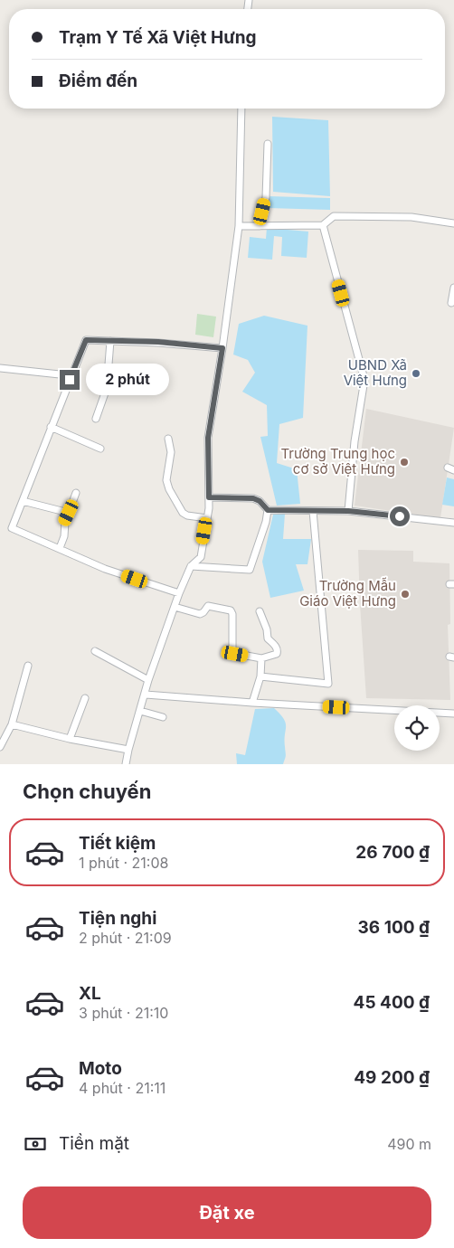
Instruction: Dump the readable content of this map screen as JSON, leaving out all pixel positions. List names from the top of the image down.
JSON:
{
  "places": ["UBND Xã Việt Hưng", "Trường Trung học cơ sở Việt Hưng", "Trường Mẫu Giáo Việt Hưng"],
  "page": {
    "banner": ["Trạm Y Tế Xã Việt Hưng", "Điểm đến"],
    "bubble": "2 phút",
    "heading": "Chọn chuyến",
    "list": [
      {
        "name": "Tiết kiệm",
        "note": "1 phút · 21:08",
        "value": "26 700 ₫"
      },
      {
        "name": "Tiện nghi",
        "note": "2 phút · 21:09",
        "value": "36 100 ₫"
      },
      {
        "name": "XL",
        "note": "3 phút · 21:10",
        "value": "45 400 ₫"
      },
      {
        "name": "Moto",
        "note": "4 phút · 21:11",
        "value": "49 200 ₫"
      }
    ],
    "pay": ["Tiền mặt", "490 m"],
    "buttons": "Đặt xe"
  }
}
